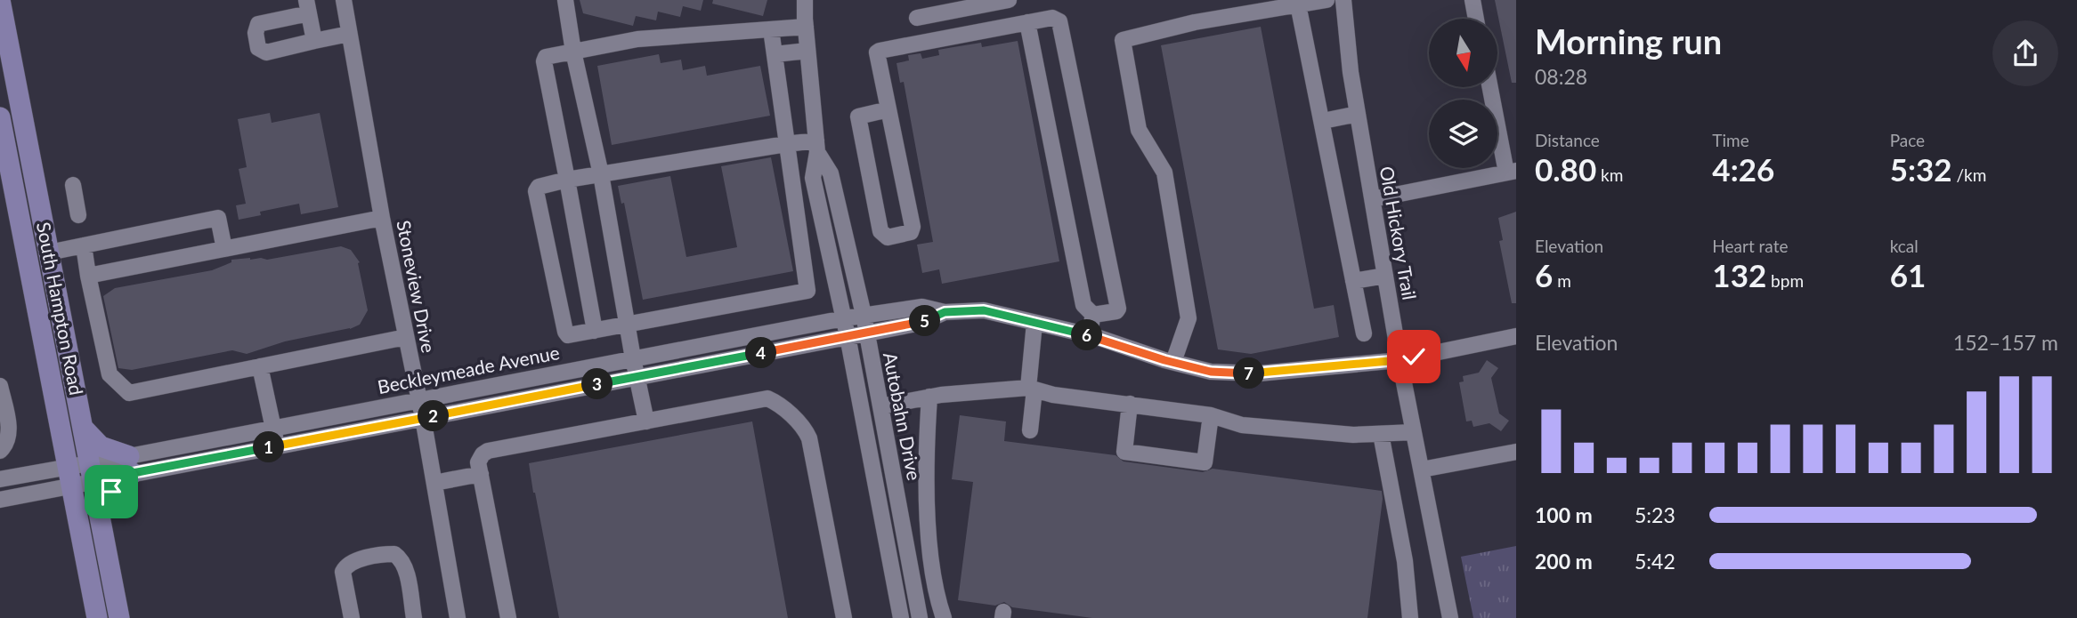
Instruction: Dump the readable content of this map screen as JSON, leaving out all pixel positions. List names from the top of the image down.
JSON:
{
  "streets": {
    "main road": ["South Hampton Road"],
    "street": [
      "Old Hickory Trail",
      "Stoneview Drive",
      "Beckleymeade Avenue",
      "Autobahn Drive"
    ]
  },
  "crossings": [
    ["Old Hickory Trail", "Beckleymeade Avenue"],
    ["Stoneview Drive", "Beckleymeade Avenue"],
    ["South Hampton Road", "Beckleymeade Avenue"],
    ["Beckleymeade Avenue", "Autobahn Drive"]
  ],
  "north": "bottom",
  "page": {
    "heading": ["Morning run", "08:28"],
    "stats": [
      ["Distance", "0.80 km"],
      ["Time", "4:26"],
      ["Pace", "5:32 /km"],
      ["Elevation", "6 m"],
      ["Heart rate", "132 bpm"],
      ["kcal", "61"]
    ],
    "pins": [
      "5",
      "6",
      "4",
      "7",
      "3",
      "2",
      "1"
    ],
    "chart": ["Elevation", "152–157 m"],
    "list": [
      {
        "name": "100 m",
        "note": "5:23"
      },
      {
        "name": "200 m",
        "note": "5:42"
      }
    ]
  }
}
